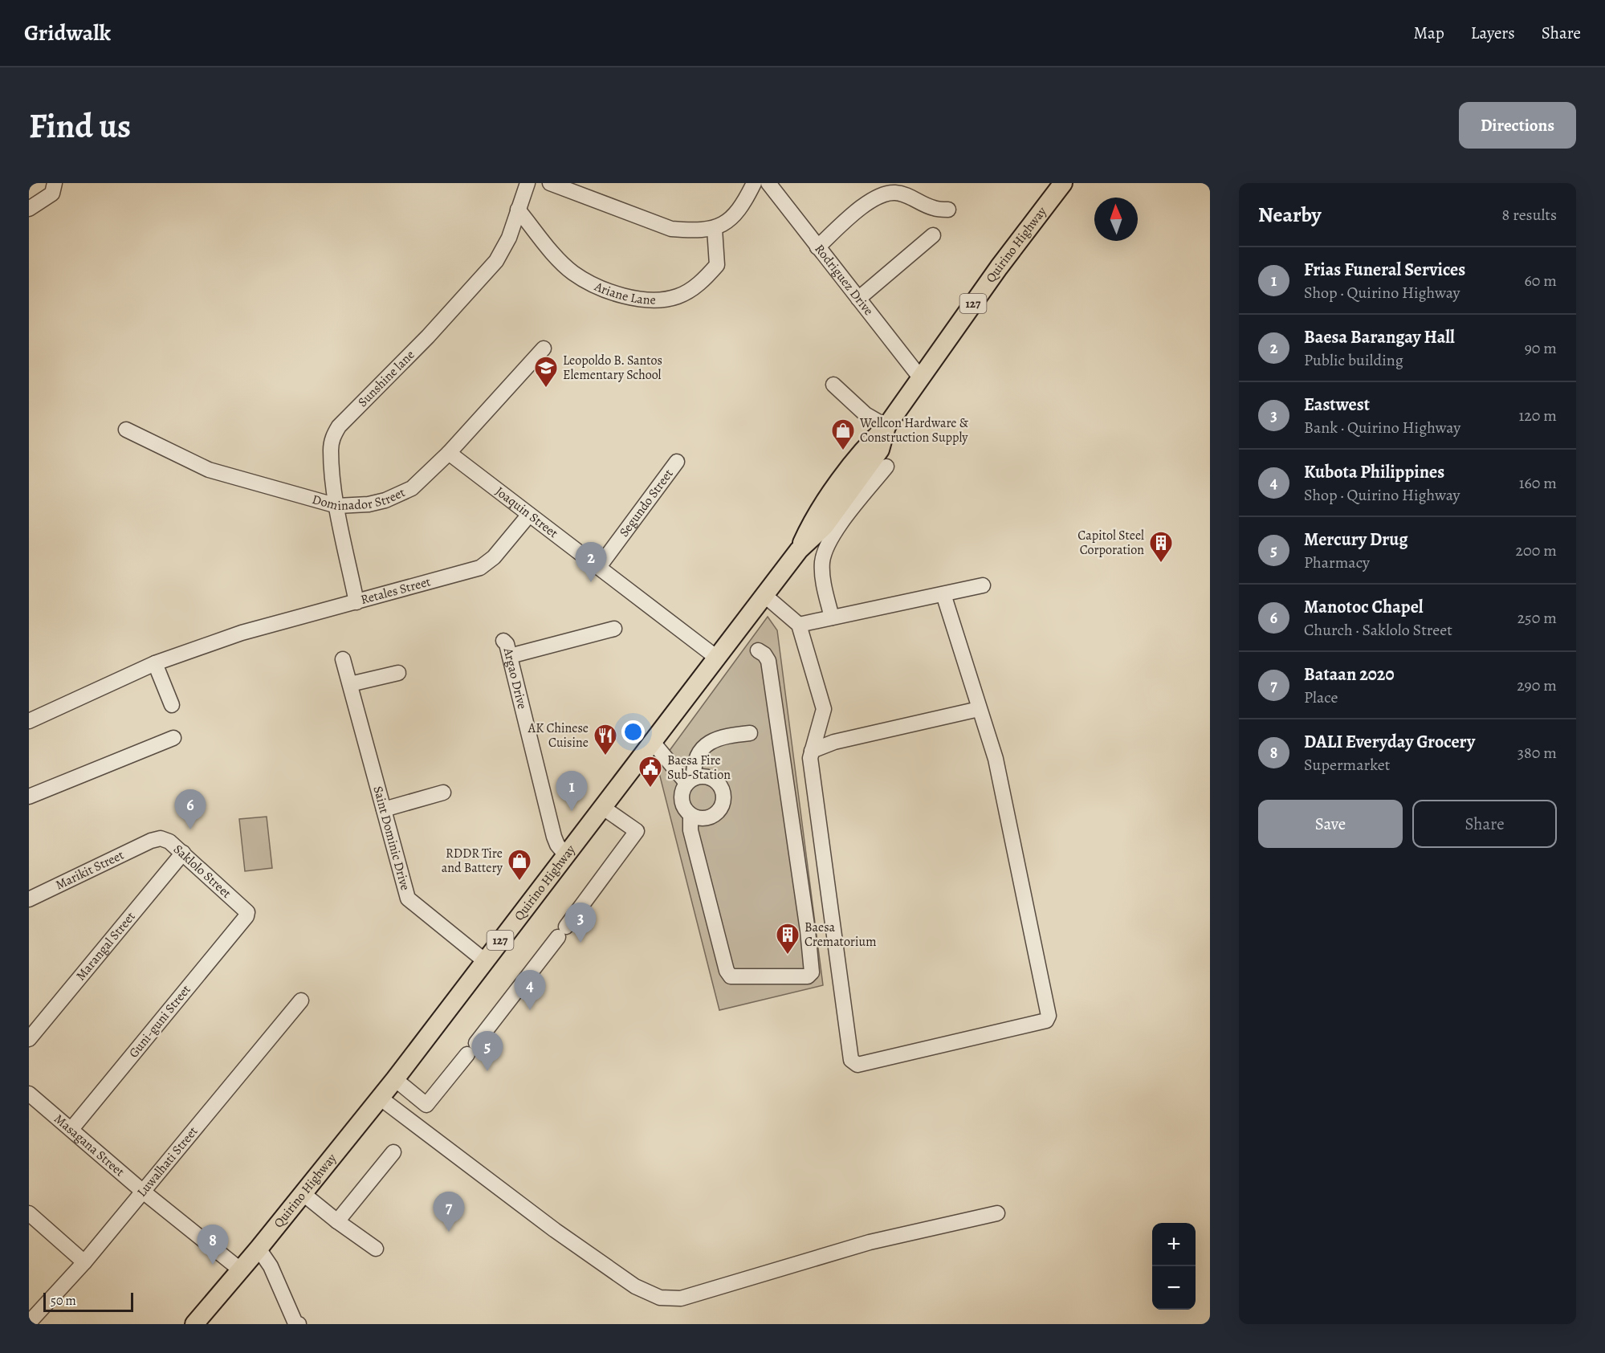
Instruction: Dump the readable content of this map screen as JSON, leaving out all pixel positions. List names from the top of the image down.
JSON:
{
  "streets": {
    "main road": ["Quirino Highway", "127"],
    "street": [
      "Rodriguez Drive",
      "Ariane Lane",
      "Sunshine lane",
      "Dominador Street",
      "Segundo Street",
      "Joaquin Street",
      "Retales Street",
      "Argao Drive",
      "Saint Dominic Drive",
      "Marikit Street",
      "Saklolo Street",
      "Marangal Street",
      "Guni-guni Street",
      "Masagana Street",
      "Luwalhati Street"
    ]
  },
  "crossings": [
    ["Quirino Highway", "Rodriguez Drive"],
    ["Quirino Highway", "Joaquin Street"],
    ["Quirino Highway", "Argao Drive"],
    ["Quirino Highway", "Saint Dominic Drive"],
    ["Quirino Highway", "Masagana Street"],
    ["Ariane Lane", "Sunshine lane"],
    ["Sunshine lane", "Dominador Street"],
    ["Sunshine lane", "Retales Street"],
    ["Dominador Street", "Joaquin Street"],
    ["Segundo Street", "Joaquin Street"],
    ["Joaquin Street", "Retales Street"],
    ["Marikit Street", "Saklolo Street"],
    ["Saklolo Street", "Marangal Street"],
    ["Saklolo Street", "Guni-guni Street"],
    ["Guni-guni Street", "Masagana Street"],
    ["Masagana Street", "Luwalhati Street"]
  ],
  "places": {
    "school or university": ["Leopoldo B. Santos Elementary School"],
    "shop": ["Wellcon Hardware & Construction Supply", "RDDR Tire and Battery"],
    "building": ["Capitol Steel Corporation", "Baesa Crematorium"],
    "restaurant": ["AK Chinese Cuisine"],
    "public building": ["Baesa Fire Sub-Station"]
  },
  "scale_bar": "50 m",
  "north": "top",
  "page": {
    "header": "Gridwalk",
    "nav": ["Map", "Layers", "Share"],
    "buttons": [
      "Directions",
      ["Save", "Share"]
    ],
    "title": "Find us",
    "heading": ["Nearby", "8 results"],
    "list": [
      {
        "mark": "1",
        "name": "Frias Funeral Services",
        "note": "Shop · Quirino Highway",
        "value": "60 m"
      },
      {
        "mark": "2",
        "name": "Baesa Barangay Hall",
        "note": "Public building",
        "value": "90 m"
      },
      {
        "mark": "3",
        "name": "Eastwest",
        "note": "Bank · Quirino Highway",
        "value": "120 m"
      },
      {
        "mark": "4",
        "name": "Kubota Philippines",
        "note": "Shop · Quirino Highway",
        "value": "160 m"
      },
      {
        "mark": "5",
        "name": "Mercury Drug",
        "note": "Pharmacy",
        "value": "200 m"
      },
      {
        "mark": "6",
        "name": "Manotoc Chapel",
        "note": "Church · Saklolo Street",
        "value": "250 m"
      },
      {
        "mark": "7",
        "name": "Bataan 2020",
        "note": "Place",
        "value": "290 m"
      },
      {
        "mark": "8",
        "name": "DALI Everyday Grocery",
        "note": "Supermarket",
        "value": "380 m"
      }
    ],
    "pins": [
      "2",
      "1",
      "6",
      "3",
      "4",
      "5",
      "7",
      "8"
    ],
    "map_buttons": ["+", "−"],
    "scale": "50 m"
  }
}
